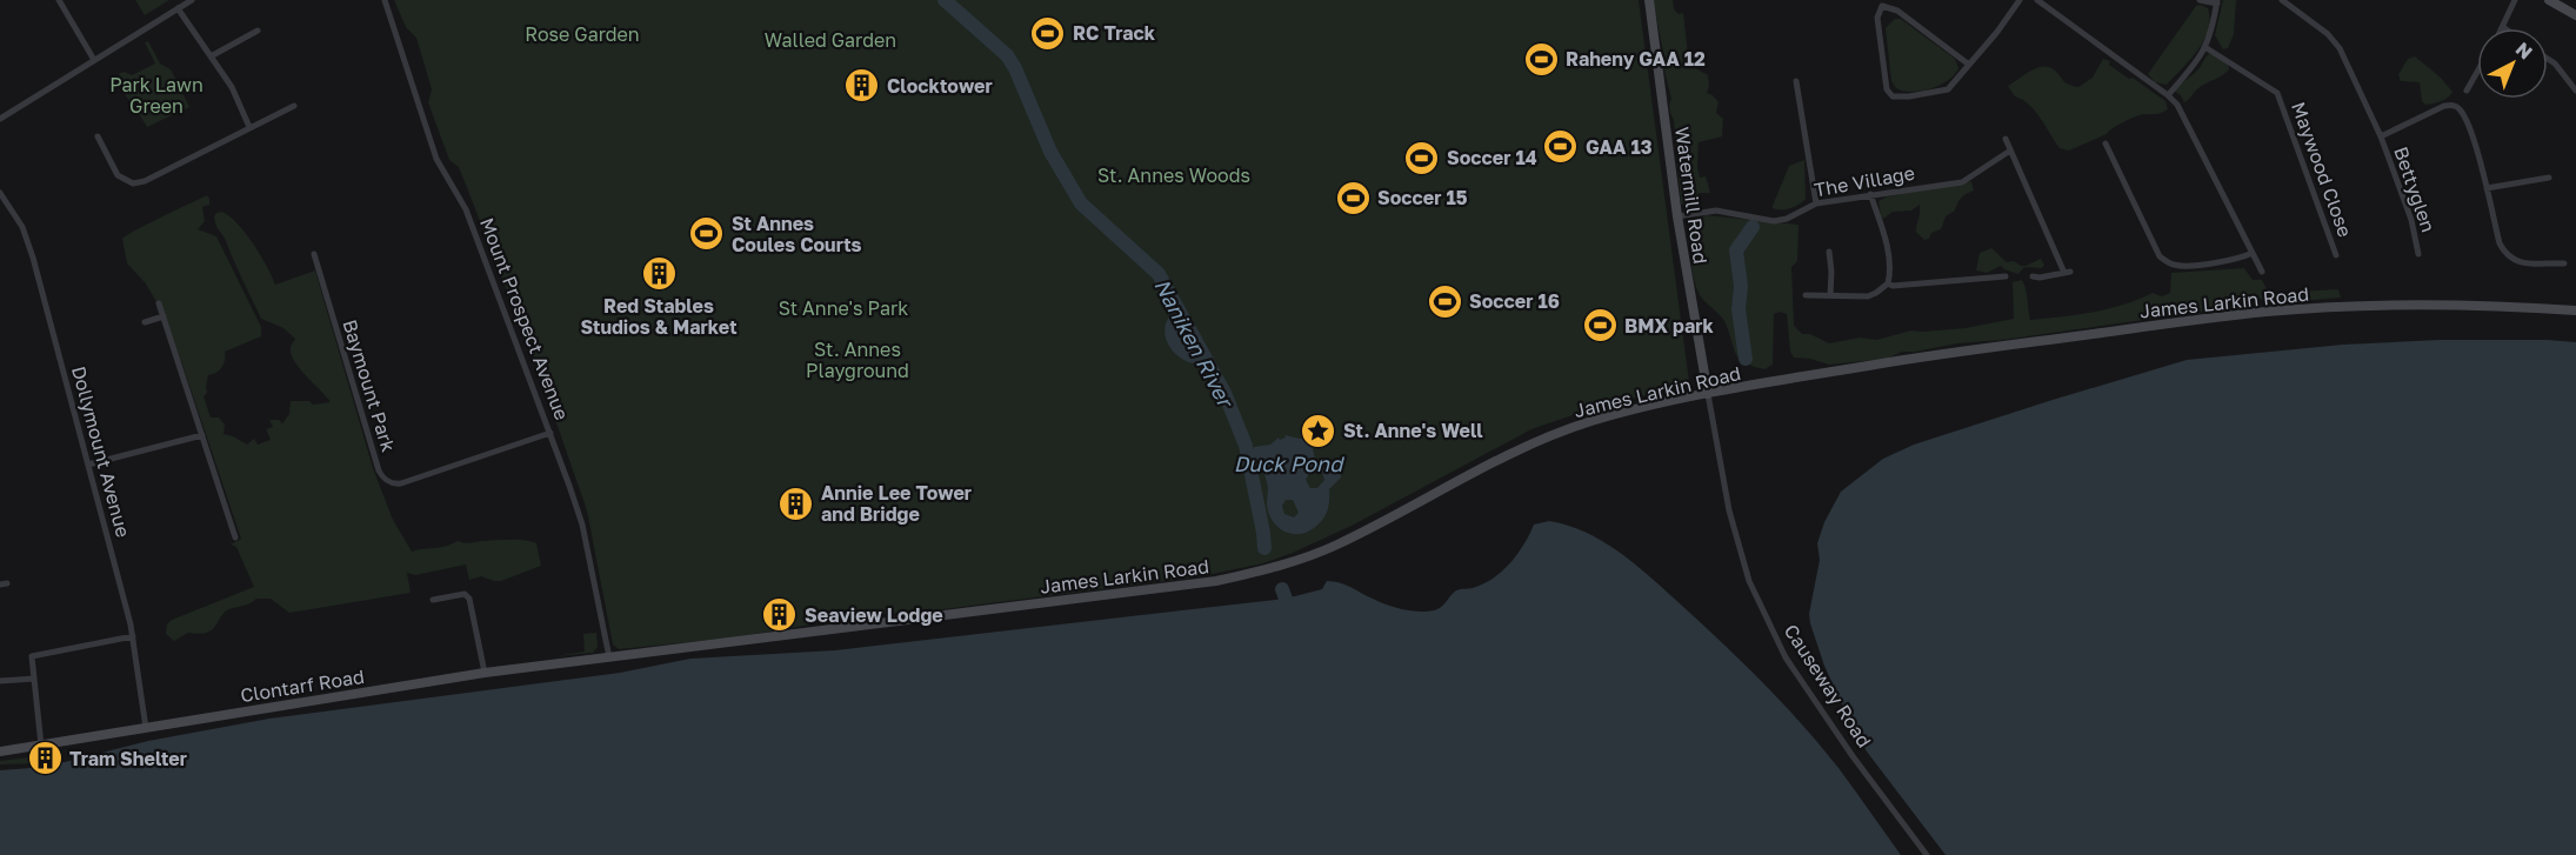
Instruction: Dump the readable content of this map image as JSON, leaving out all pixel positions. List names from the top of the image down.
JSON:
{
  "streets": {
    "main road": ["Watermill Road", "James Larkin Road", "Clontarf Road"],
    "street": [
      "Maywood Close",
      "The Village",
      "Bettyglen",
      "Mount Prospect Avenue",
      "Baymount Park",
      "Dollymount Avenue",
      "Causeway Road"
    ]
  },
  "crossings": [
    ["The Village", "Watermill Road"],
    ["Watermill Road", "James Larkin Road"],
    ["Watermill Road", "Causeway Road"],
    ["James Larkin Road", "Mount Prospect Avenue"],
    ["James Larkin Road", "Clontarf Road"],
    ["James Larkin Road", "Causeway Road"],
    ["Mount Prospect Avenue", "Baymount Park"],
    ["Mount Prospect Avenue", "Clontarf Road"],
    ["Dollymount Avenue", "Clontarf Road"]
  ],
  "water": ["Naniken River", "Duck Pond"],
  "parks": [
    "Rose Garden",
    "Walled Garden",
    "Park Lawn Green",
    "St. Annes Woods",
    "St Anne's Park",
    "St. Annes Playground"
  ],
  "places": {
    "sports": [
      "RC Track",
      "Raheny GAA 12",
      "GAA 13",
      "Soccer 14",
      "Soccer 15",
      "St Annes Coules Courts",
      "Soccer 16",
      "BMX park"
    ],
    "building": [
      "Clocktower",
      "Red Stables Studios & Market",
      "Annie Lee Tower and Bridge",
      "Seaview Lodge",
      "Tram Shelter"
    ],
    "place": ["St. Anne's Well"]
  },
  "north": "top right"
}
